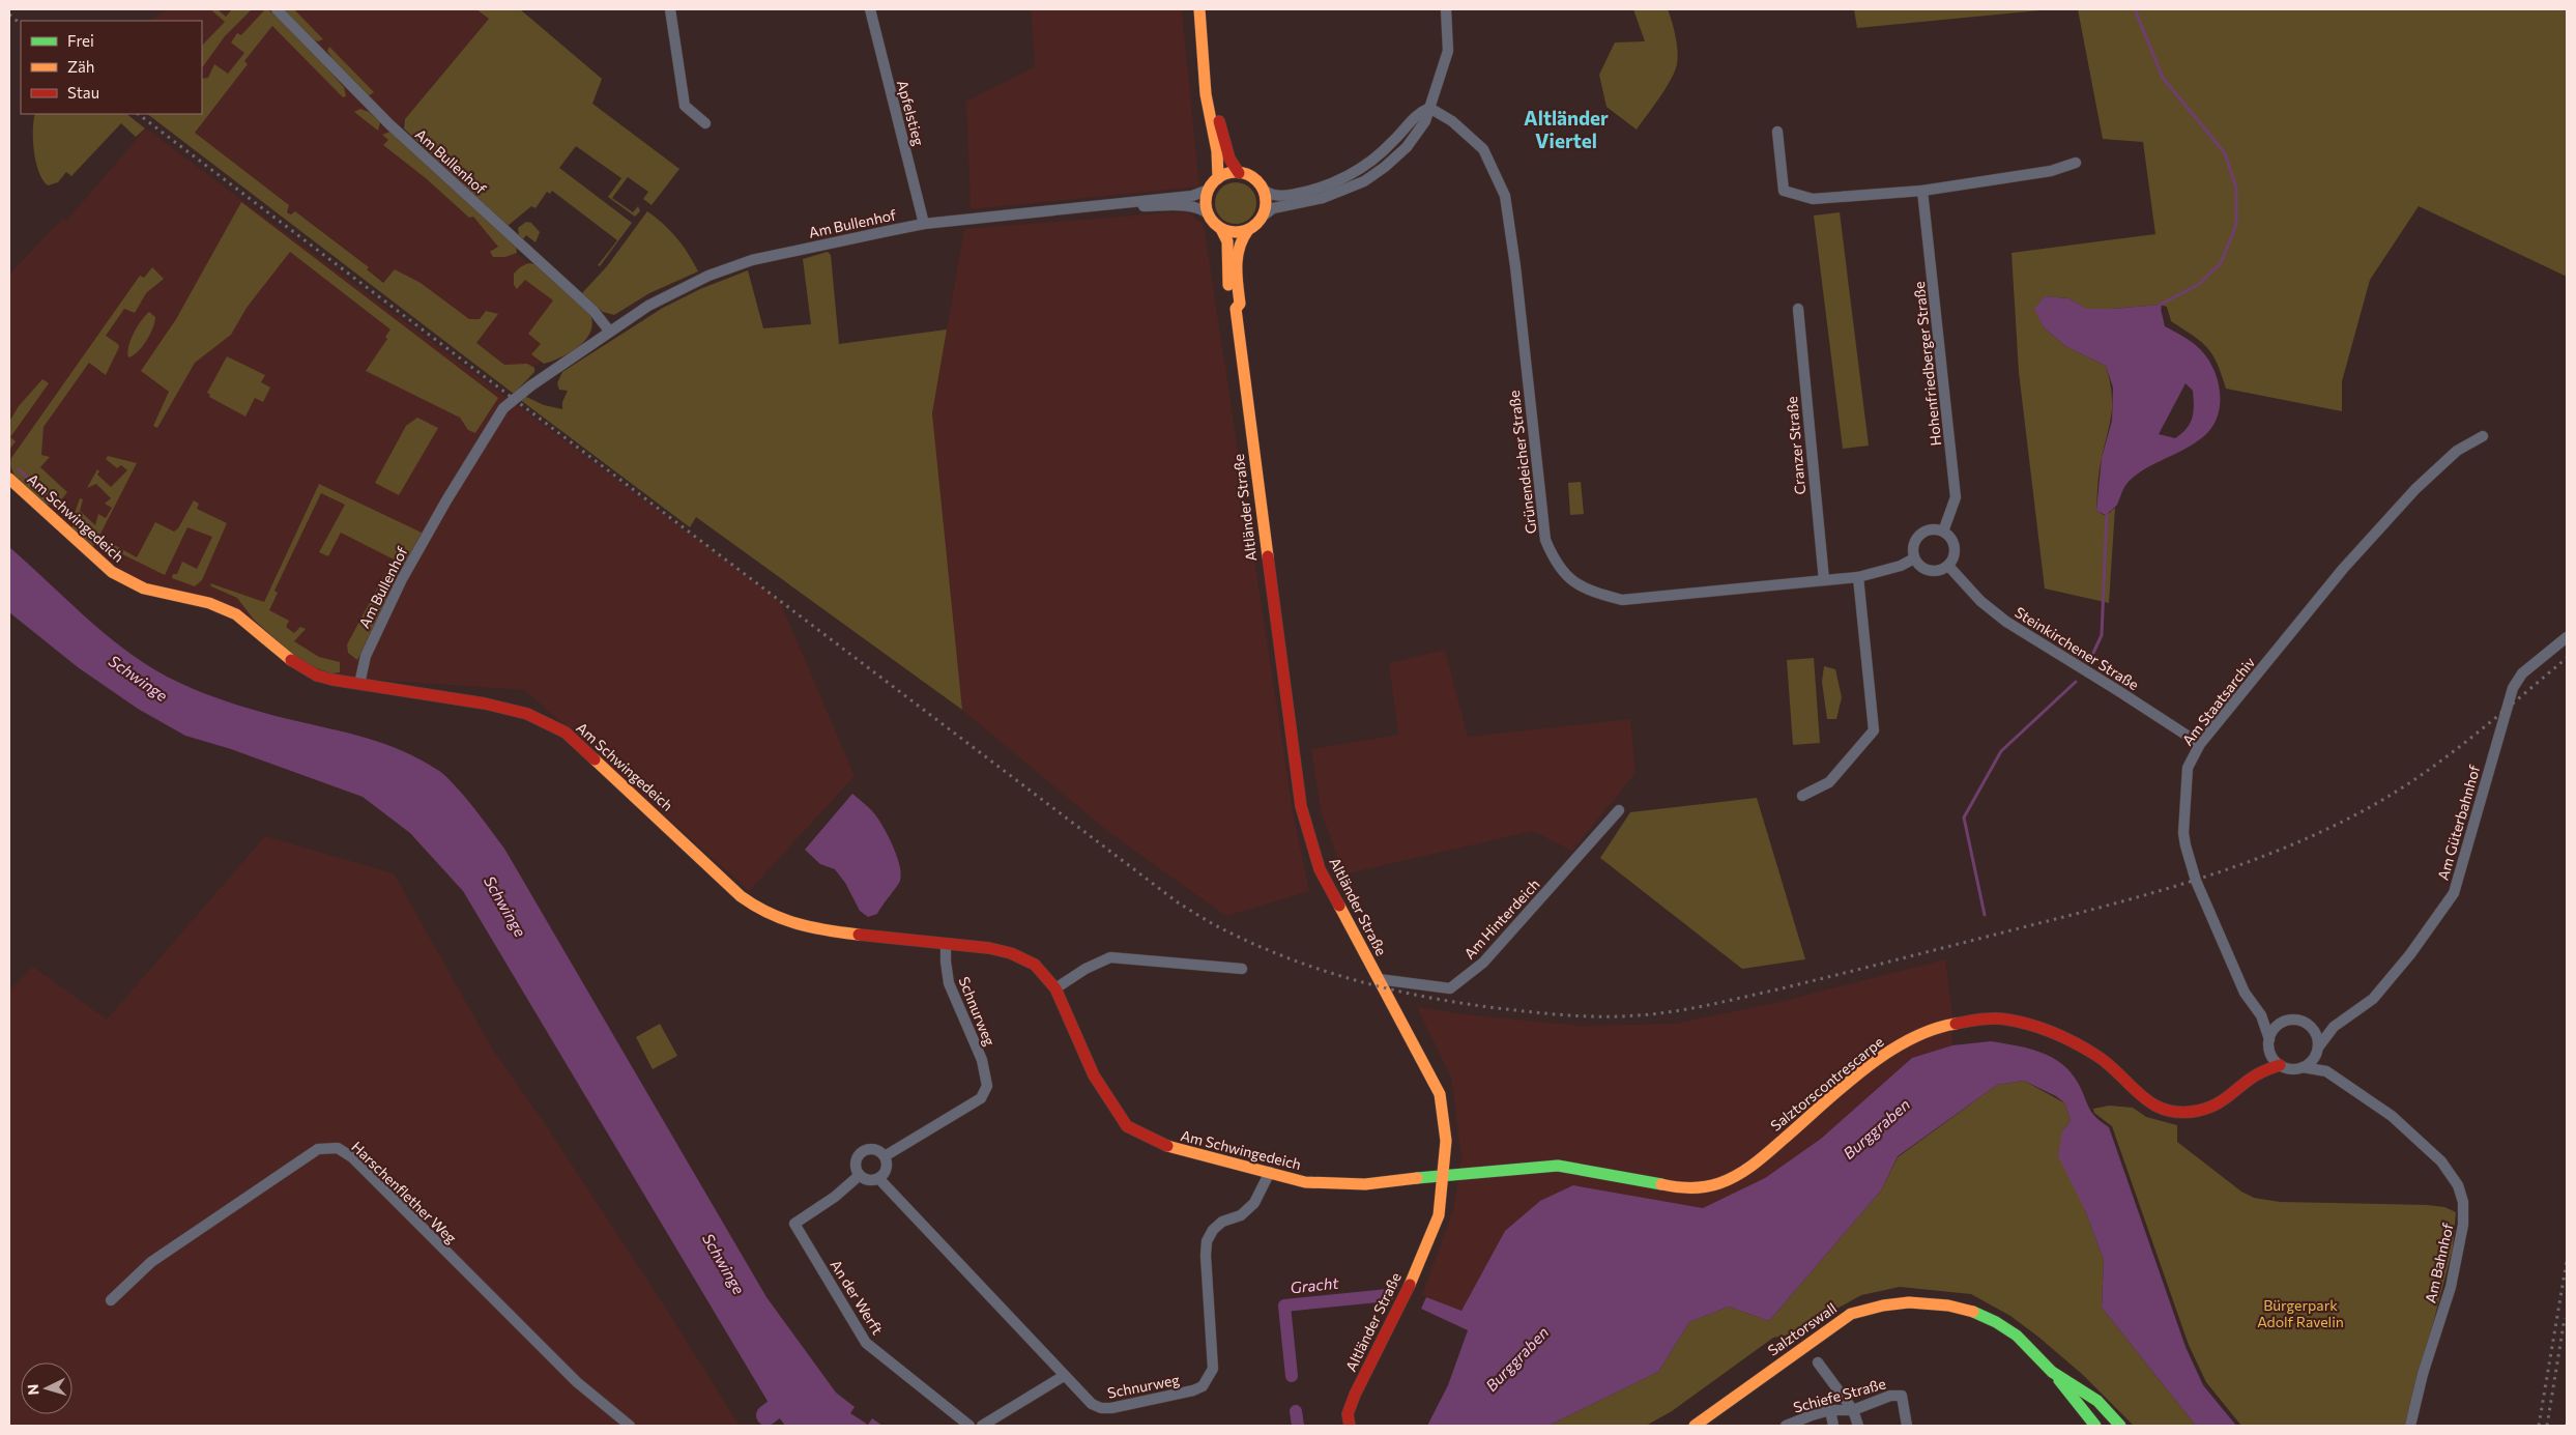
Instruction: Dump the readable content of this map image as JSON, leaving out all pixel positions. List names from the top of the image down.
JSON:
{
  "streets": {
    "street": [
      "Apfelstieg",
      "Am Bullenhof",
      "Hohenfriedberger Straße",
      "Cranzer Straße",
      "Grünendeicher Straße",
      "Altländer Straße",
      "Am Schwingedeich",
      "Steinkirchener Straße",
      "Am Staatsarchiv",
      "Am Güterbahnhof",
      "Am Hinterdeich",
      "Schnurweg",
      "Salztorscontrescarpe",
      "Harschenflether Weg",
      "Am Bahnhof",
      "An der Werft",
      "Salztorswall",
      "Schiefe Straße"
    ]
  },
  "crossings": [
    ["Apfelstieg", "Am Bullenhof"],
    ["Am Bullenhof", "Altländer Straße"],
    ["Am Bullenhof", "Am Schwingedeich"],
    ["Hohenfriedberger Straße", "Grünendeicher Straße"],
    ["Hohenfriedberger Straße", "Steinkirchener Straße"],
    ["Cranzer Straße", "Grünendeicher Straße"],
    ["Grünendeicher Straße", "Steinkirchener Straße"],
    ["Altländer Straße", "Am Schwingedeich"],
    ["Altländer Straße", "Am Hinterdeich"],
    ["Altländer Straße", "Salztorscontrescarpe"],
    ["Am Schwingedeich", "Schnurweg"],
    ["Am Schwingedeich", "Salztorscontrescarpe"],
    ["Steinkirchener Straße", "Am Staatsarchiv"],
    ["Am Staatsarchiv", "Am Güterbahnhof"],
    ["Am Staatsarchiv", "Salztorscontrescarpe"],
    ["Am Staatsarchiv", "Am Bahnhof"],
    ["Am Güterbahnhof", "Salztorscontrescarpe"],
    ["Am Güterbahnhof", "Am Bahnhof"],
    ["Schnurweg", "An der Werft"],
    ["Salztorscontrescarpe", "Am Bahnhof"]
  ],
  "districts": ["Altländer Viertel"],
  "water": ["Schwinge", "Burggraben", "Gracht"],
  "parks": ["Bürgerpark Adolf Ravelin"],
  "legend": ["Frei", "Zäh", "Stau"],
  "north": "left"
}
